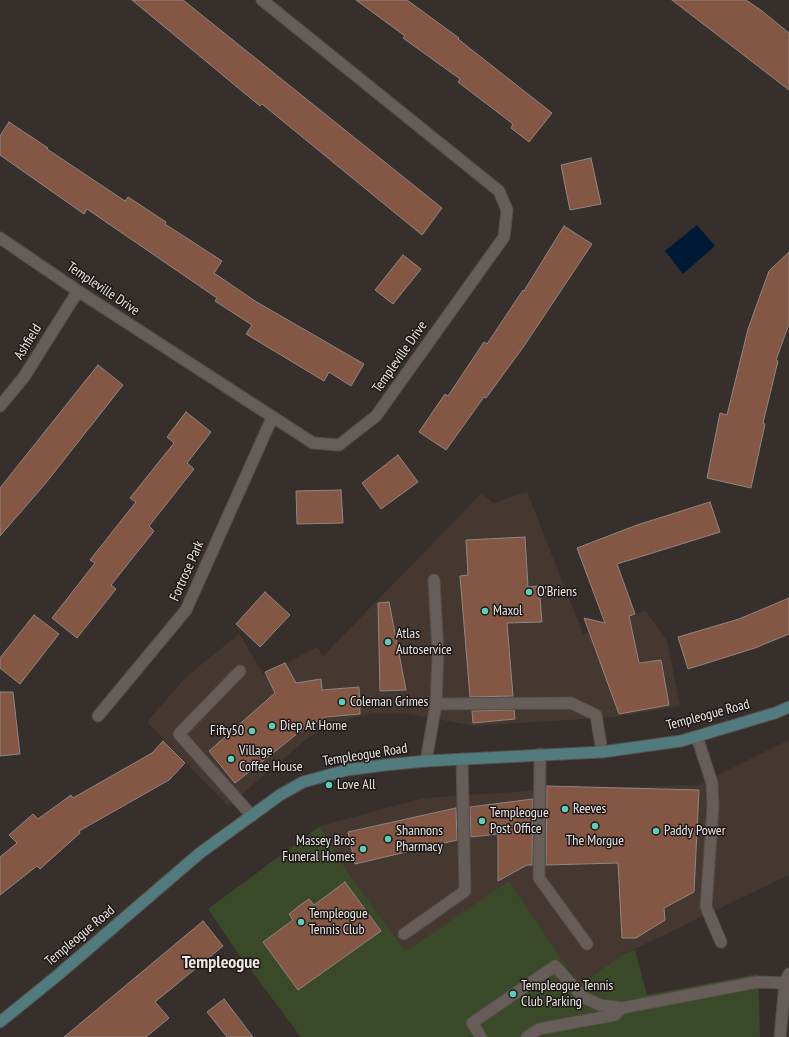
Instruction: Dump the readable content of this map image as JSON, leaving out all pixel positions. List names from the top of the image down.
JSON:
{
  "streets": {
    "main road": ["Templeogue Road"],
    "street": ["Templeville Drive", "Ashfield", "Fortrose Park"]
  },
  "crossings": [
    ["Templeville Drive", "Ashfield"],
    ["Templeville Drive", "Fortrose Park"]
  ],
  "districts": ["Templeogue"],
  "places": [
    "O'Briens",
    "Maxol",
    "Atlas Autoservice",
    "Coleman Grimes",
    "Diep At Home",
    "Fifty50",
    "Village Coffee House",
    "Love All",
    "Reeves",
    "Templeogue Post Office",
    "The Morgue",
    "Paddy Power",
    "Shannons Pharmacy",
    "Massey Bros Funeral Homes",
    "Templeogue Tennis Club",
    "Templeogue Tennis Club Parking"
  ]
}
